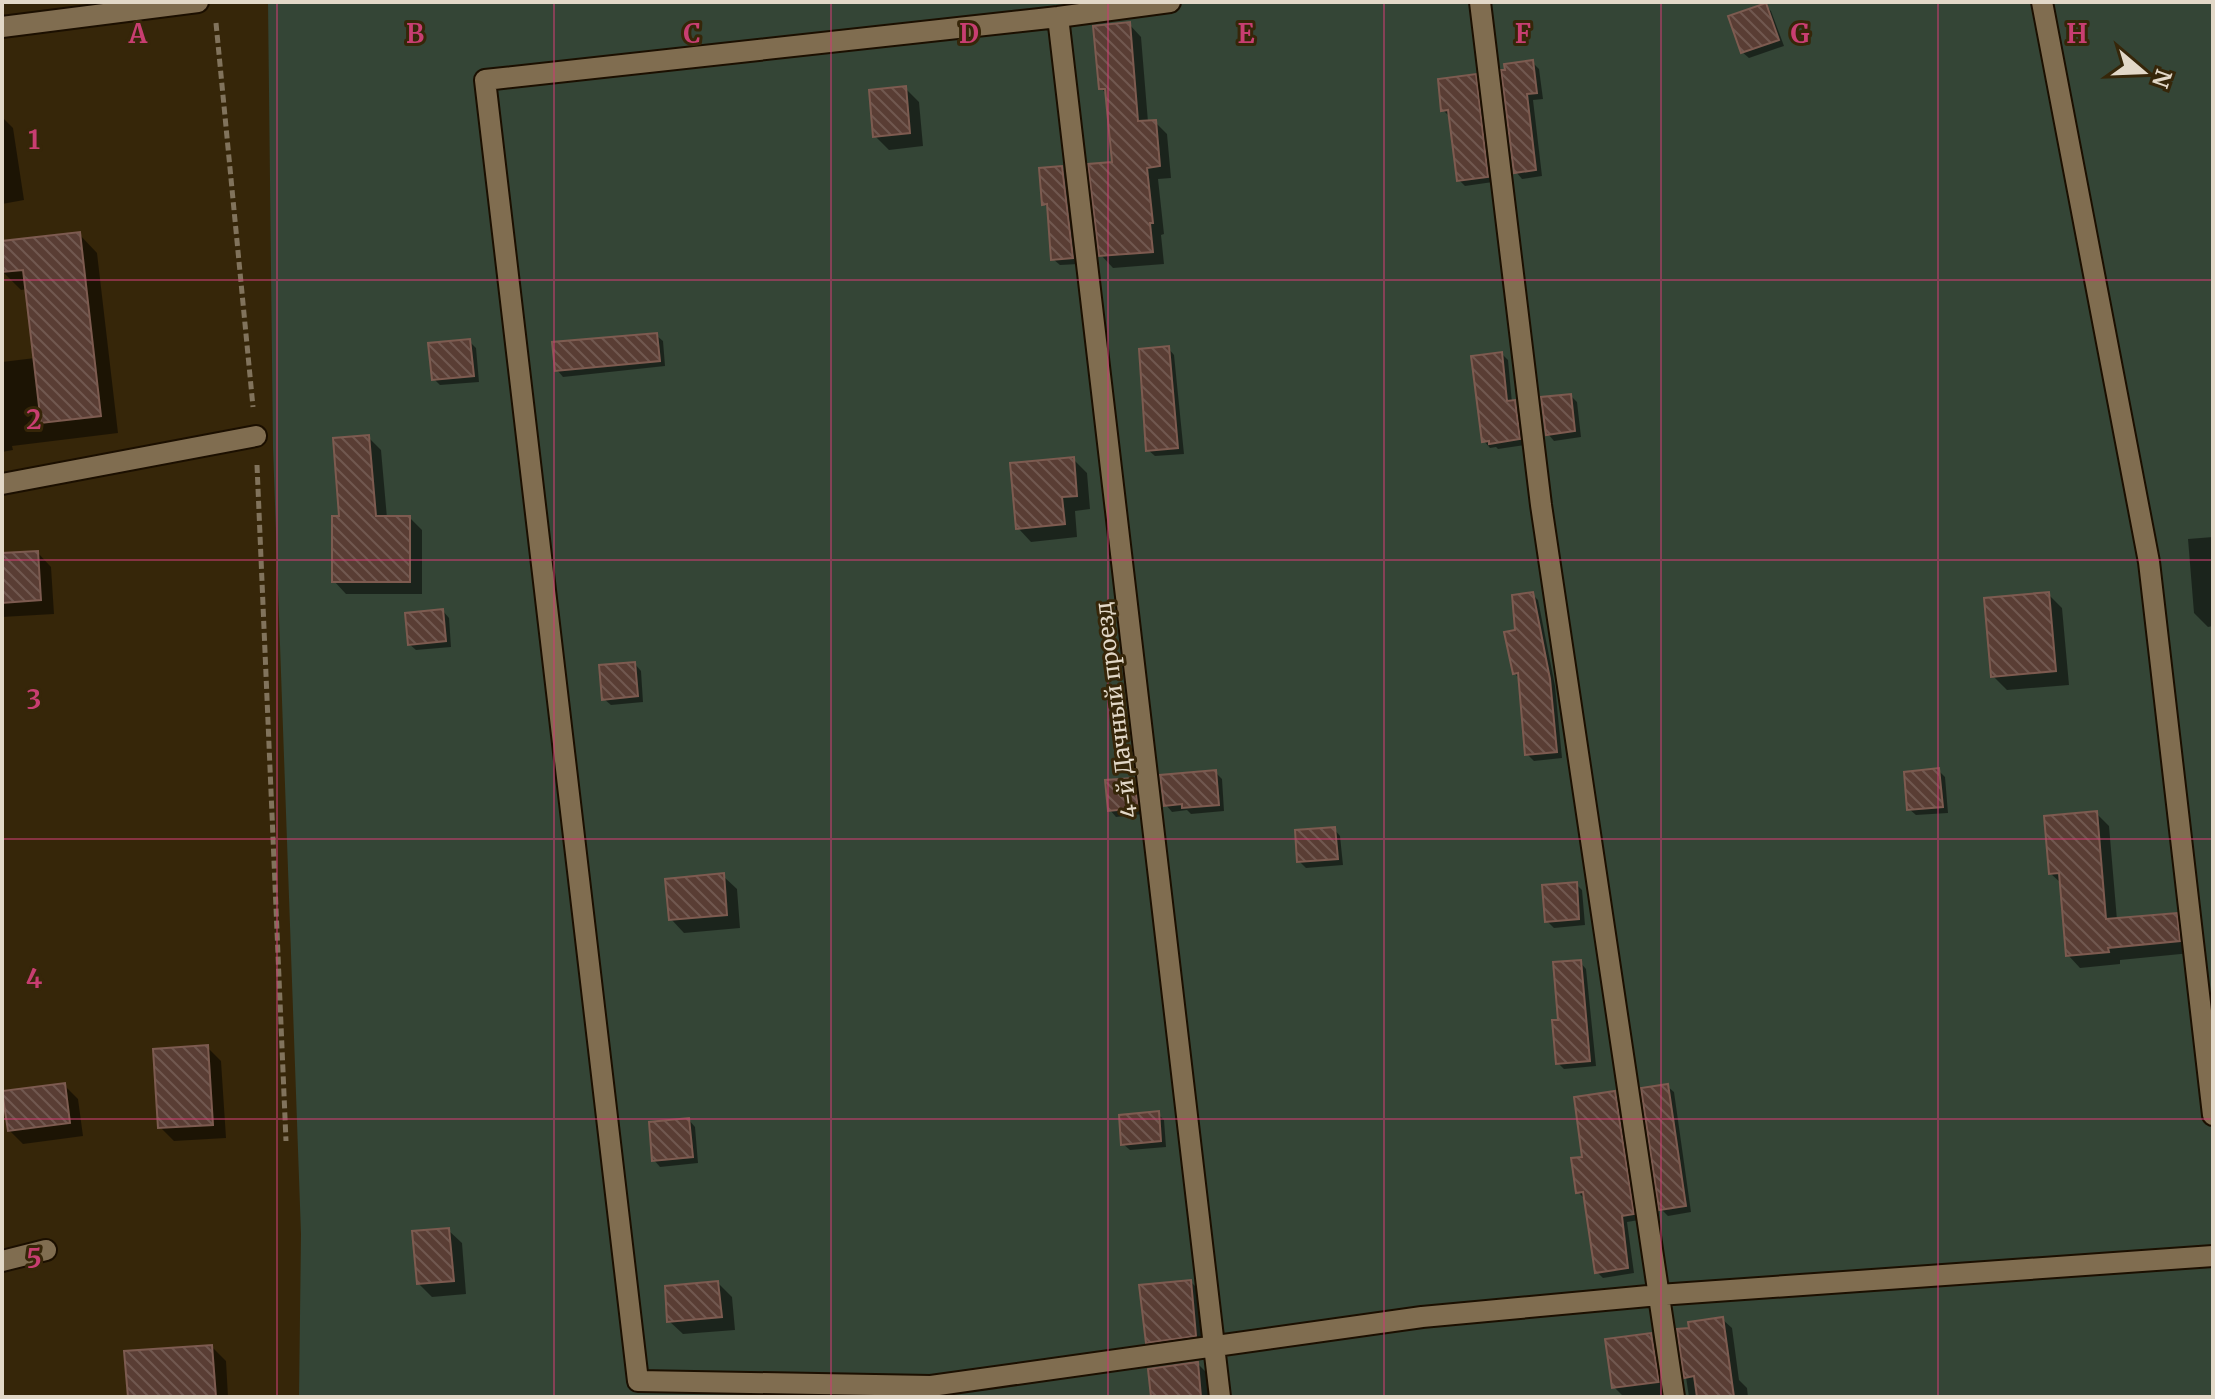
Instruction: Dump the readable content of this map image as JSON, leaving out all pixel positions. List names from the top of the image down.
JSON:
{
  "streets": {
    "street": ["4-й Дачный проезд"]
  },
  "north": "right",
  "grid": {
    "columns": [
      "A",
      "B",
      "C",
      "D",
      "E",
      "F",
      "G",
      "H"
    ],
    "rows": [
      "1",
      "2",
      "3",
      "4",
      "5"
    ]
  }
}
